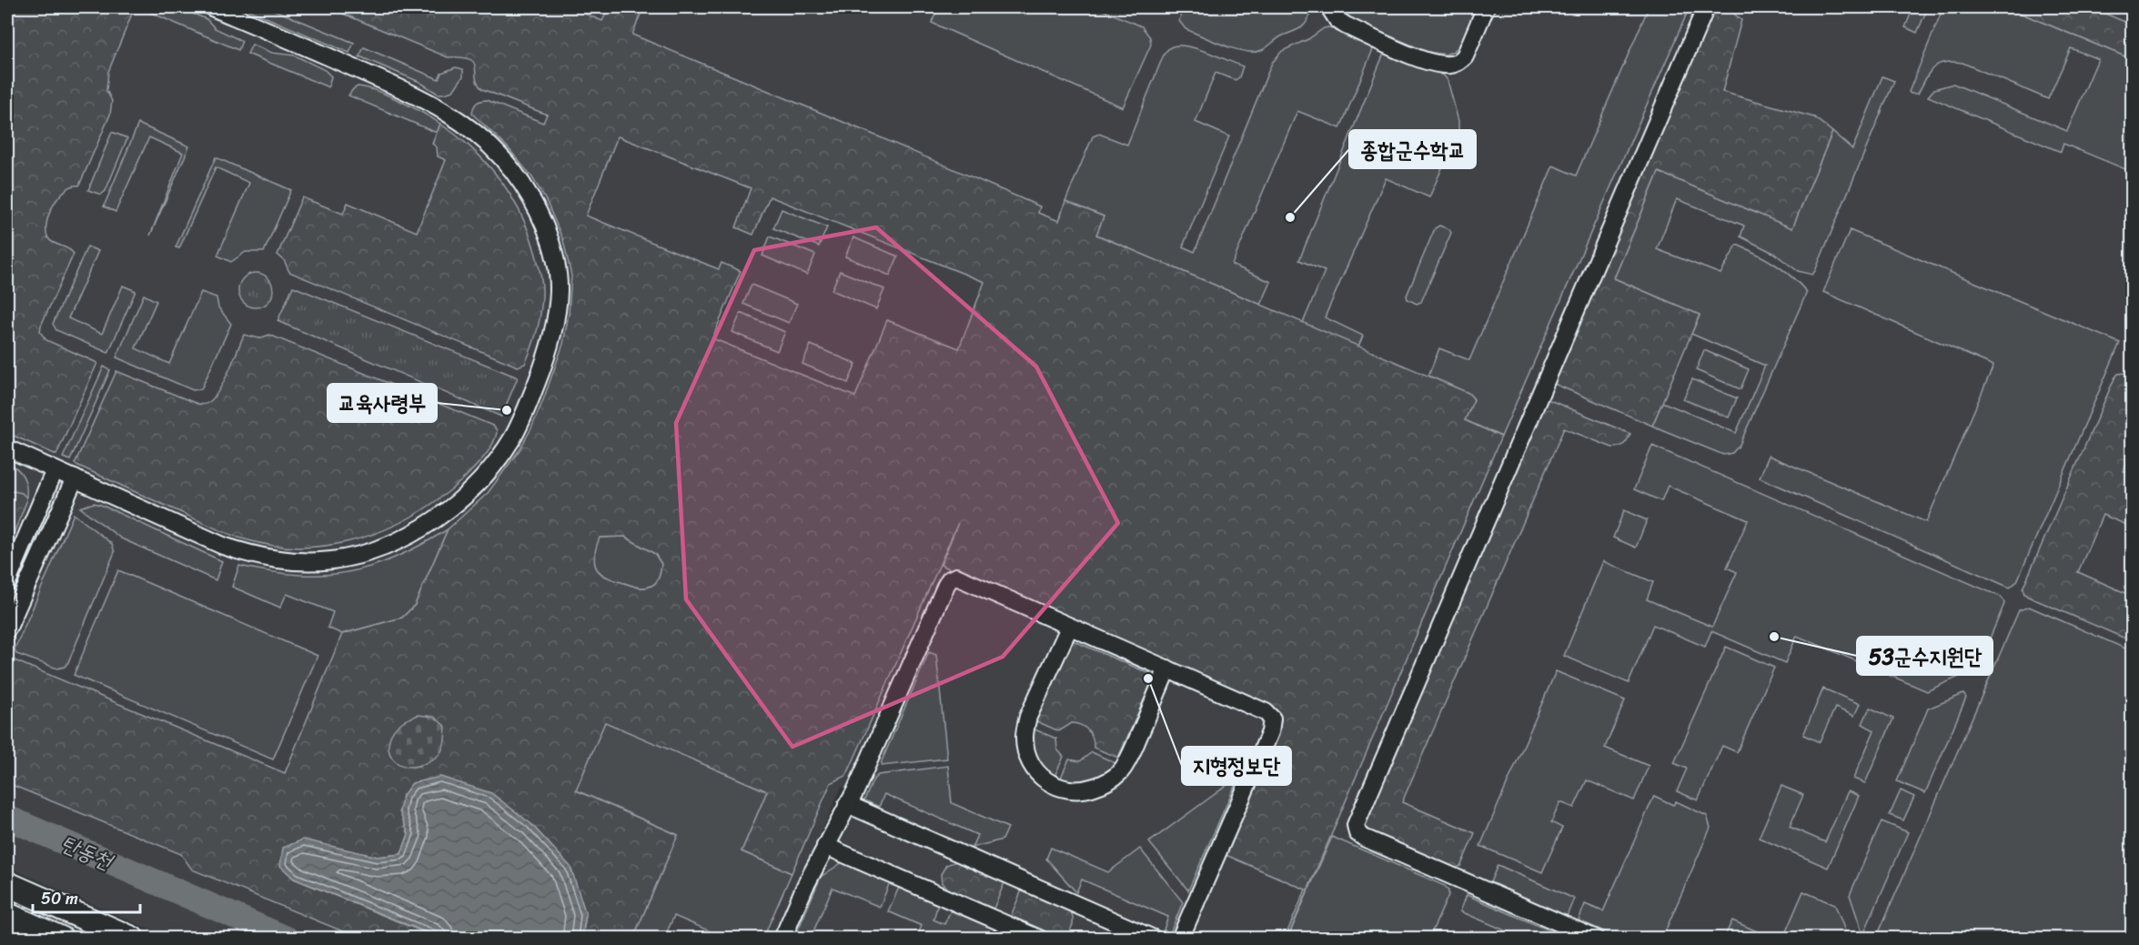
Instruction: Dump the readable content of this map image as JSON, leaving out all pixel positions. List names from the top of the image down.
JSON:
{
  "water": ["탄동천"],
  "places": [
    "종합군수학교",
    "교육사령부",
    "53군수지원단",
    "지형정보단"
  ],
  "scale_bar": "50 m"
}
